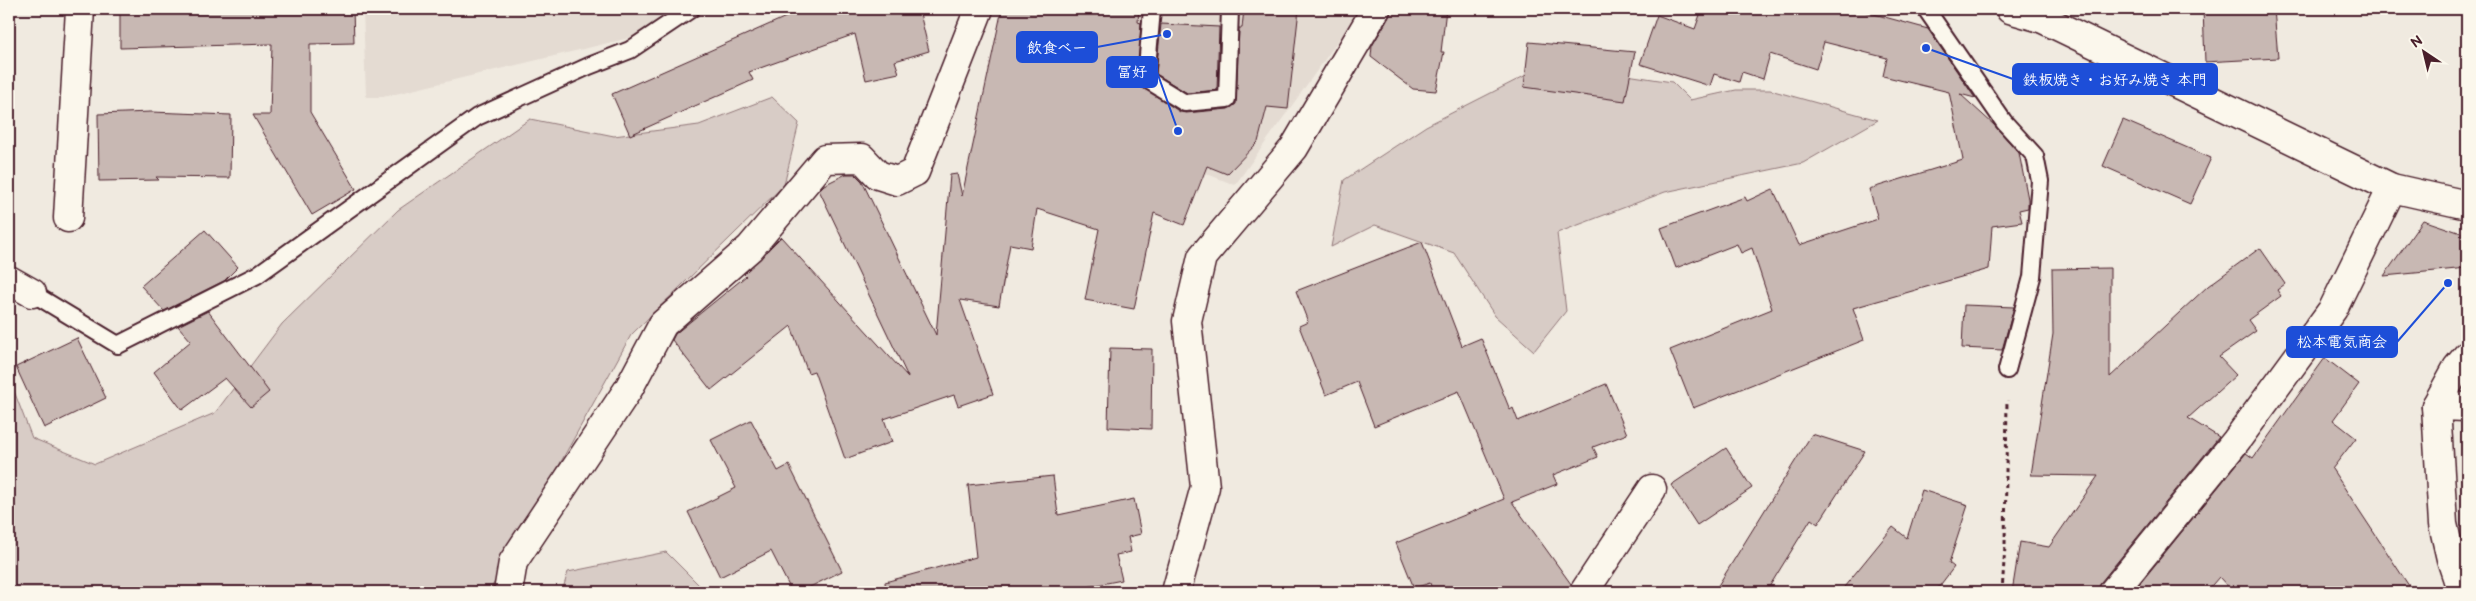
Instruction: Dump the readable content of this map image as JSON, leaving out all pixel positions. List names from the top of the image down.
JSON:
{
  "places": [
    "飲食ベー",
    "鉄板焼き・お好み焼き 本門",
    "冨好",
    "松本電気商会"
  ],
  "north": "top left"
}
